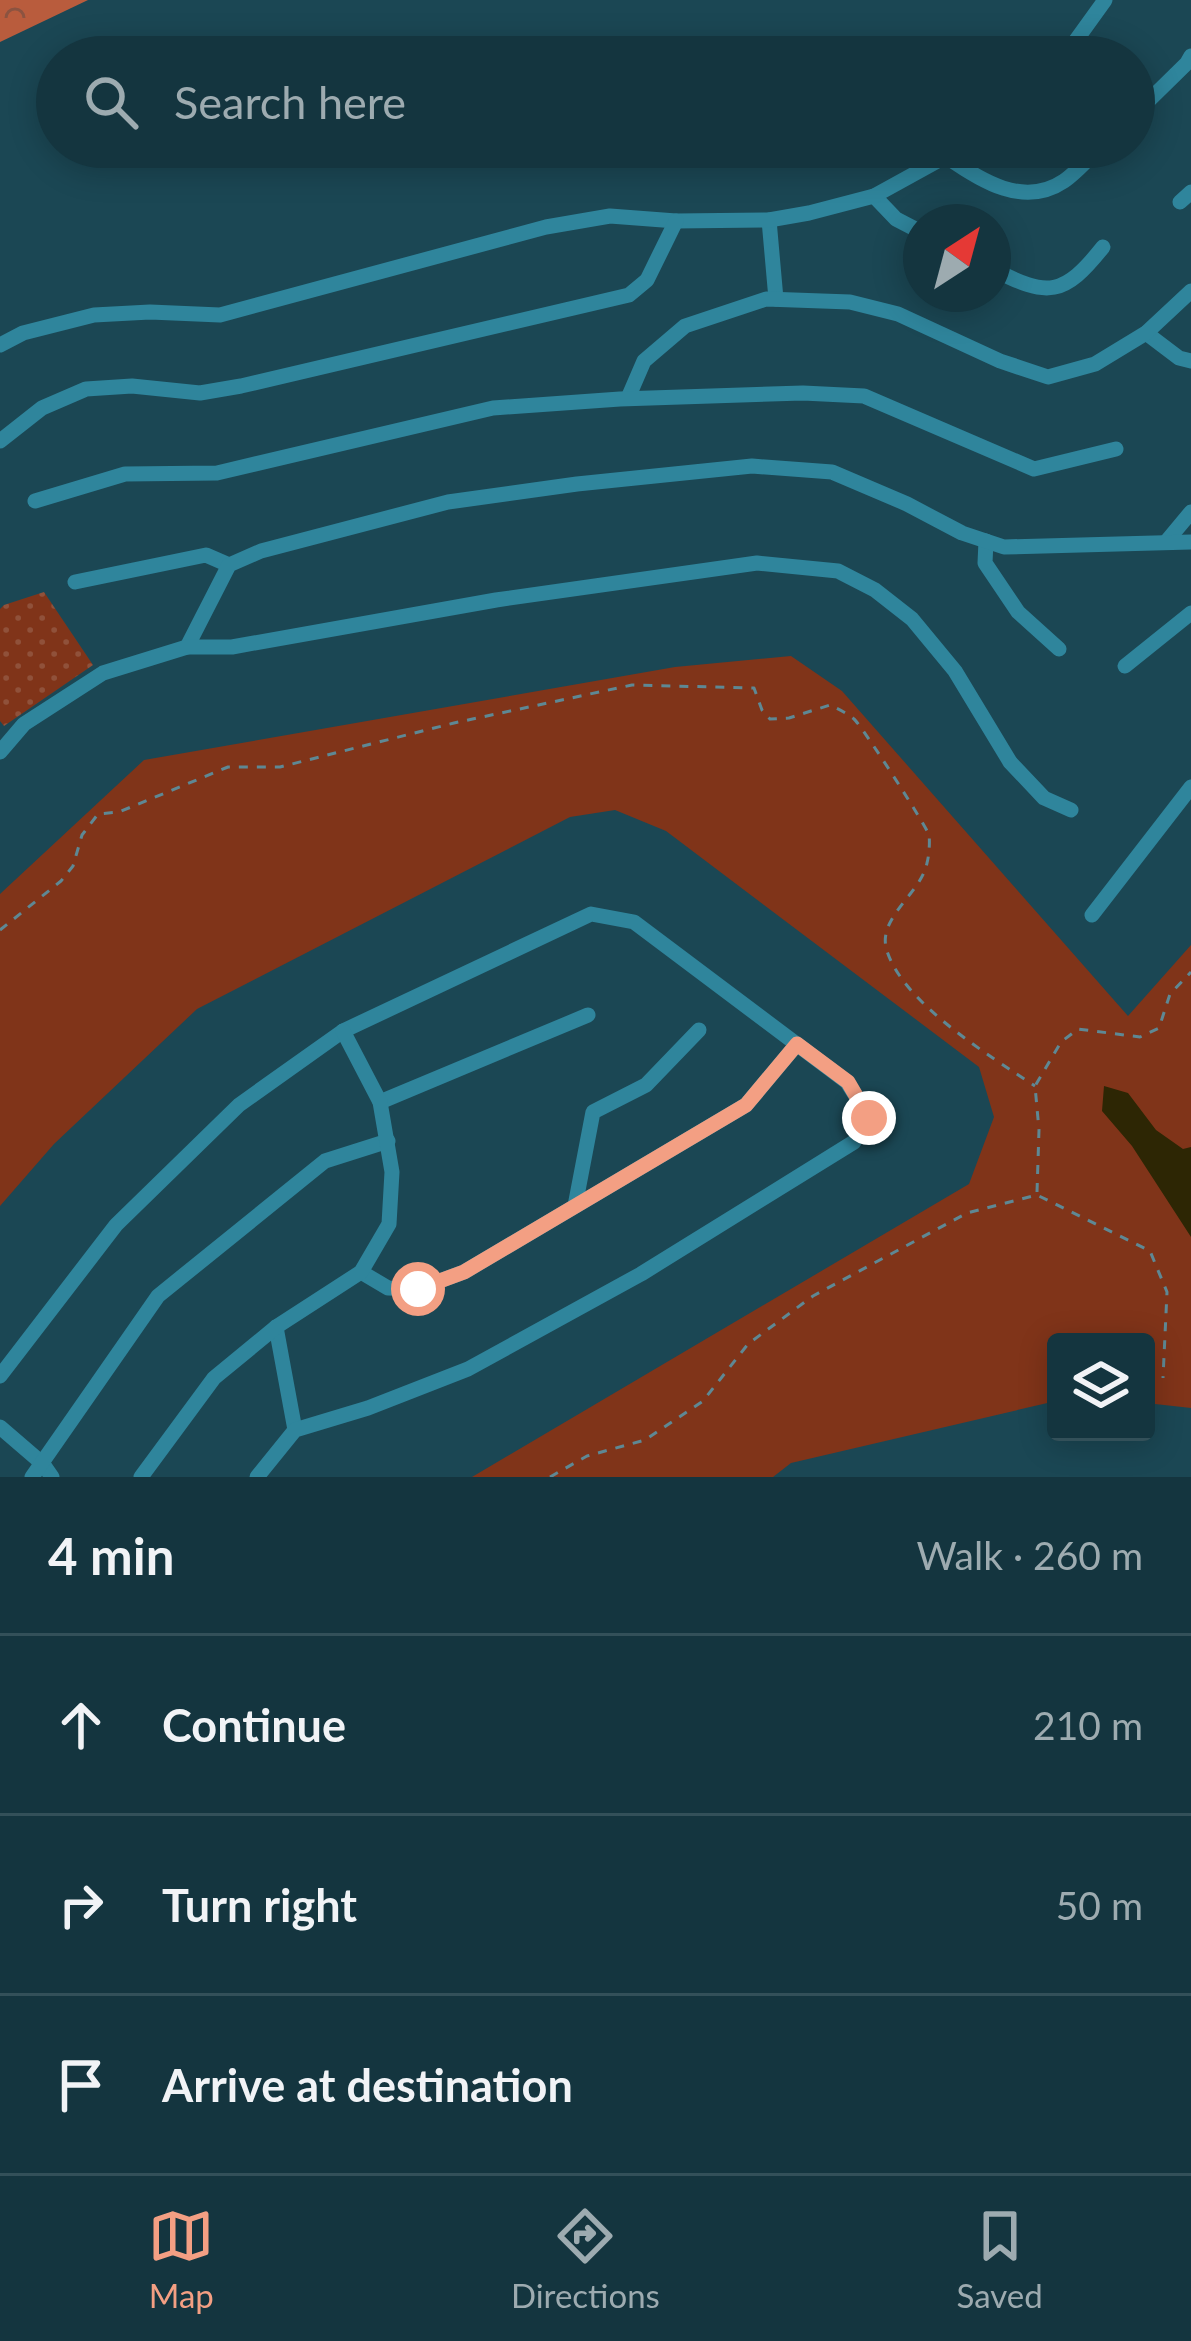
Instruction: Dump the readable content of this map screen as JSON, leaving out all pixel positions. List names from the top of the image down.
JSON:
{
  "north": "top right",
  "page": {
    "search": "Search here",
    "heading": ["4 min", "Walk · 260 m"],
    "list": [
      ["Continue", "210 m"],
      ["Turn right", "50 m"],
      "Arrive at destination"
    ],
    "nav": ["Map", "Directions", "Saved"]
  }
}
